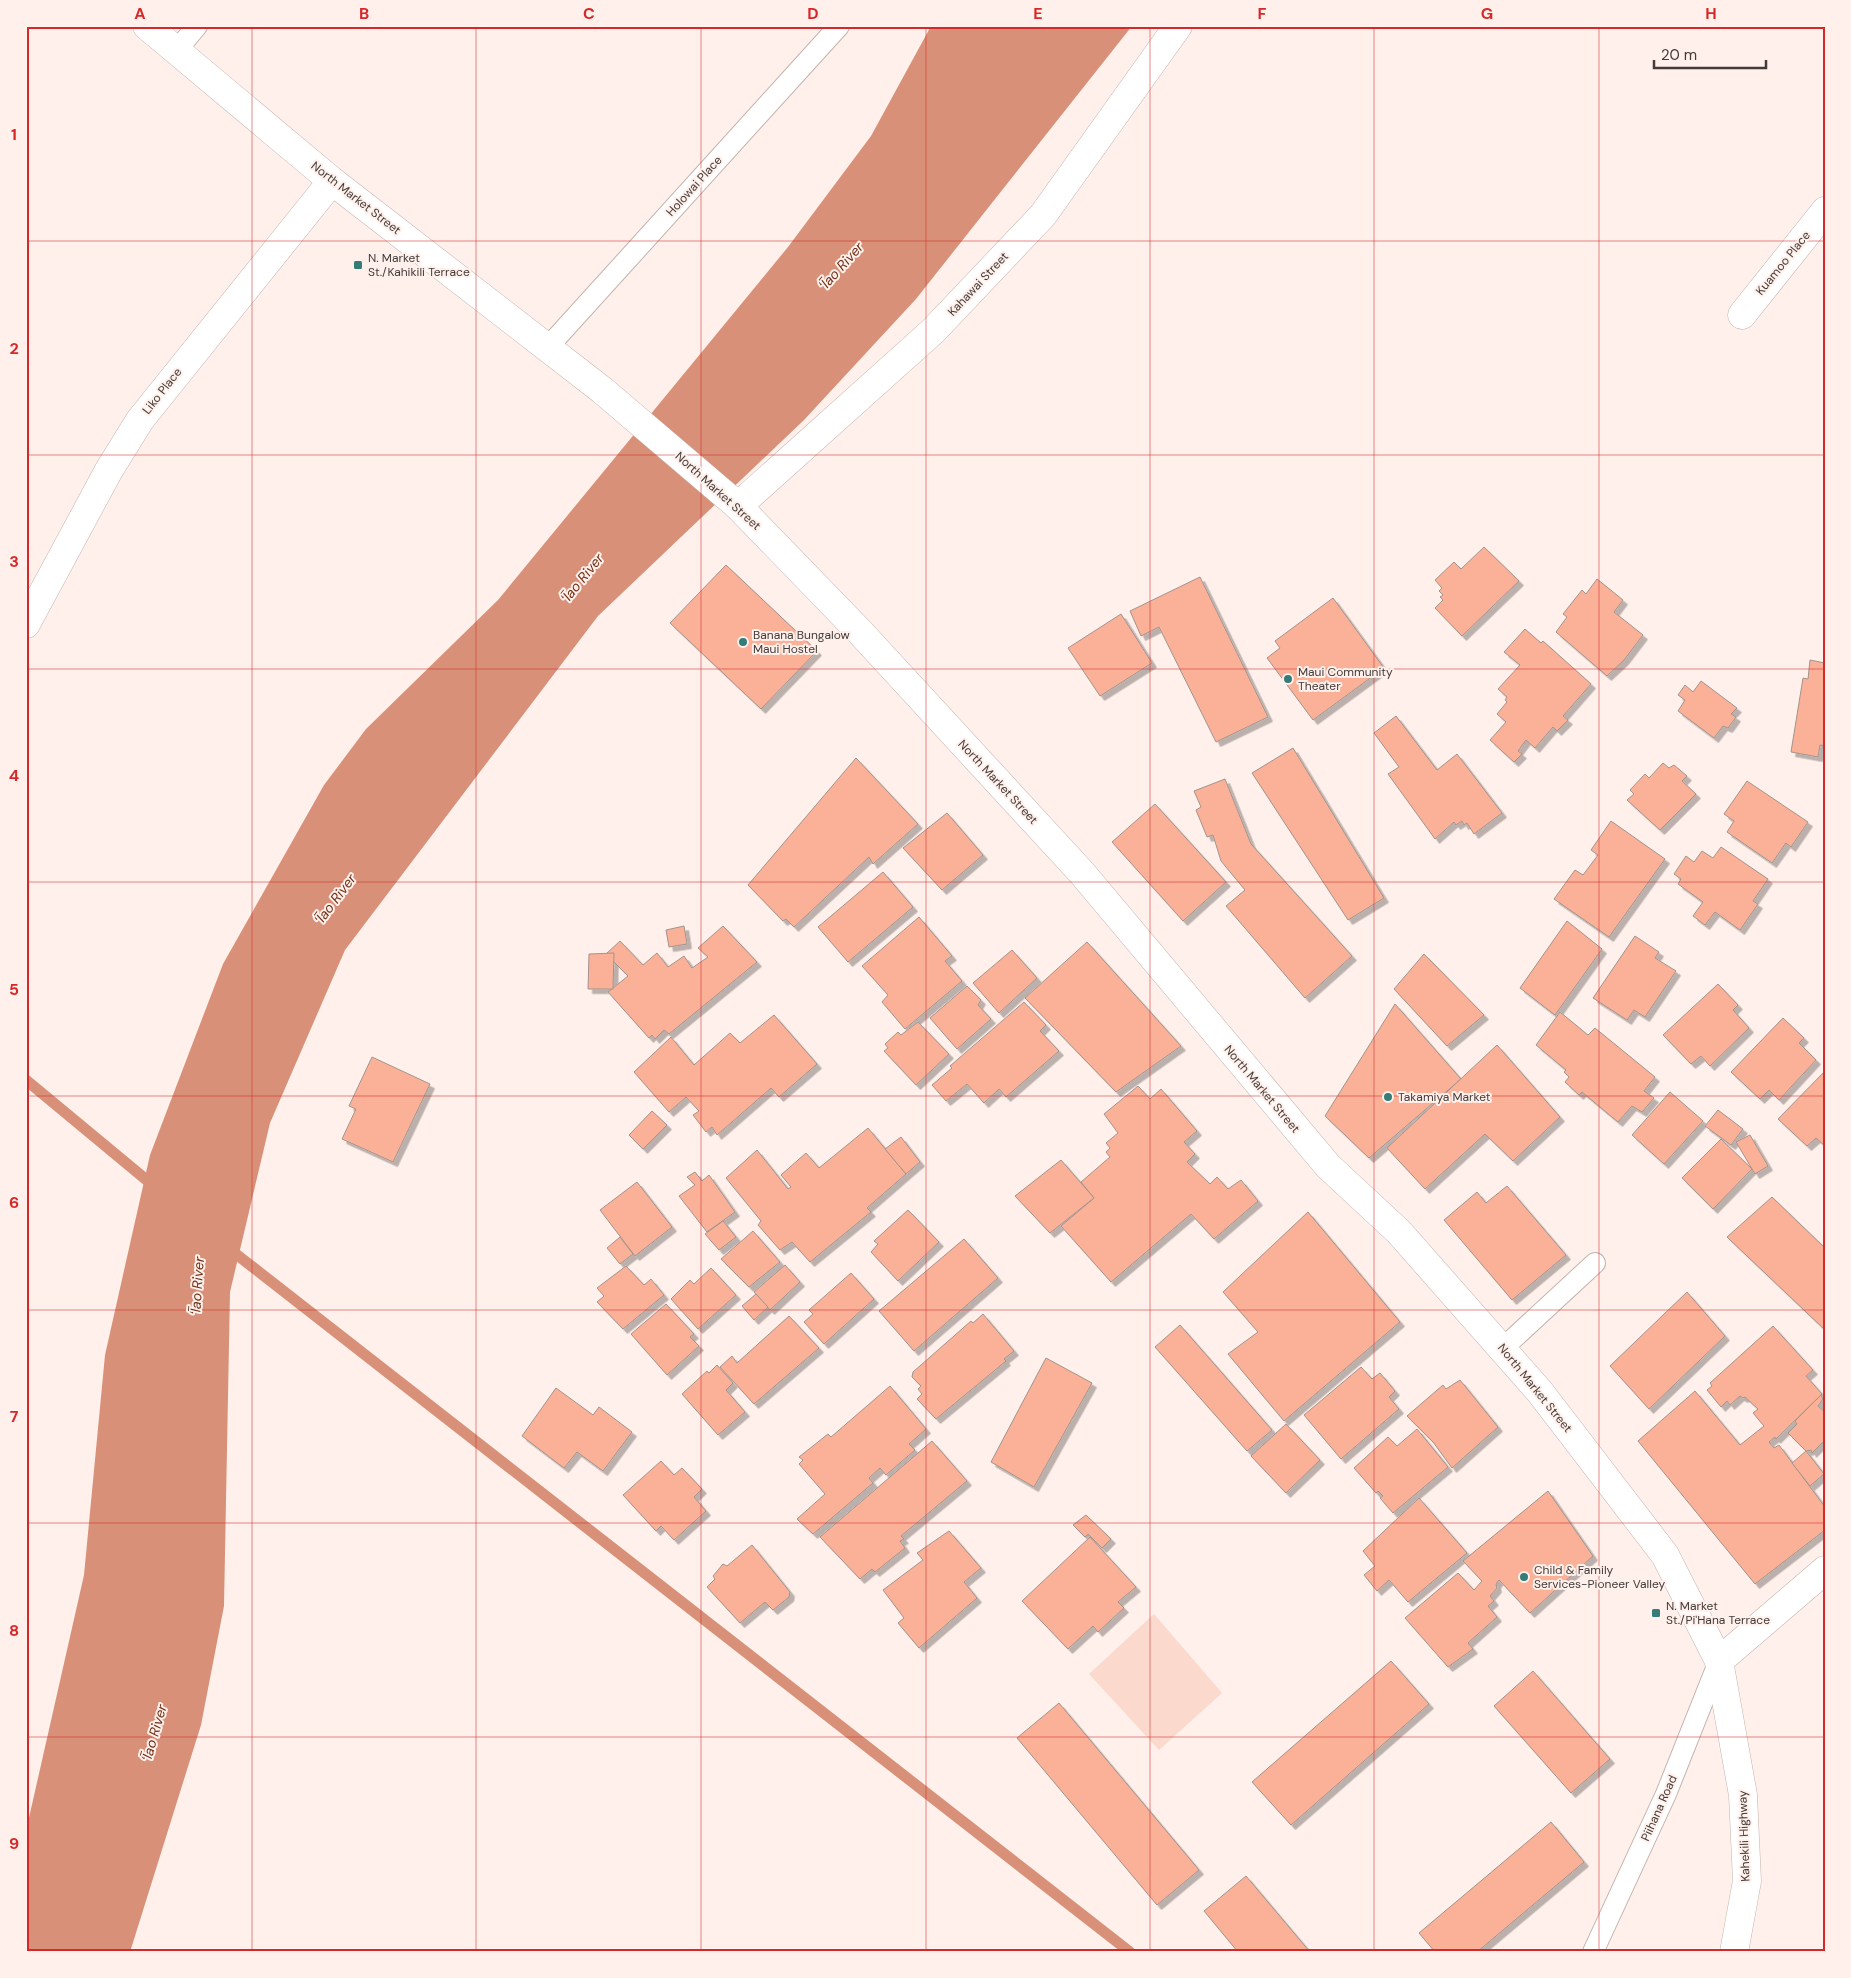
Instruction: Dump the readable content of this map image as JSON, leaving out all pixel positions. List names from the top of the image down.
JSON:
{
  "streets": {
    "street": [
      "North Market Street",
      "Kuamoo Place",
      "Kahawai Street",
      "Liko Place",
      "Kahekili Highway"
    ],
    "lane": ["Holowai Place", "Piihana Road"]
  },
  "crossings": [
    ["Holowai Place", "North Market Street"],
    ["North Market Street", "Kahawai Street"],
    ["North Market Street", "Liko Place"],
    ["North Market Street", "Piihana Road"],
    ["North Market Street", "Kahekili Highway"],
    ["Piihana Road", "Kahekili Highway"]
  ],
  "water": ["ʻĪao River"],
  "places": {
    "transit": ["N. Market St./Kahikili Terrace", "N. Market St./Pi'Hana Terrace"],
    "other": [
      "Banana Bungalow Maui Hostel",
      "Maui Community Theater",
      "Takamiya Market",
      "Child & Family Services-Pioneer Valley"
    ]
  },
  "scale_bar": "20 m",
  "grid": {
    "columns": [
      "A",
      "B",
      "C",
      "D",
      "E",
      "F",
      "G",
      "H"
    ],
    "rows": [
      "1",
      "2",
      "3",
      "4",
      "5",
      "6",
      "7",
      "8",
      "9"
    ]
  }
}
